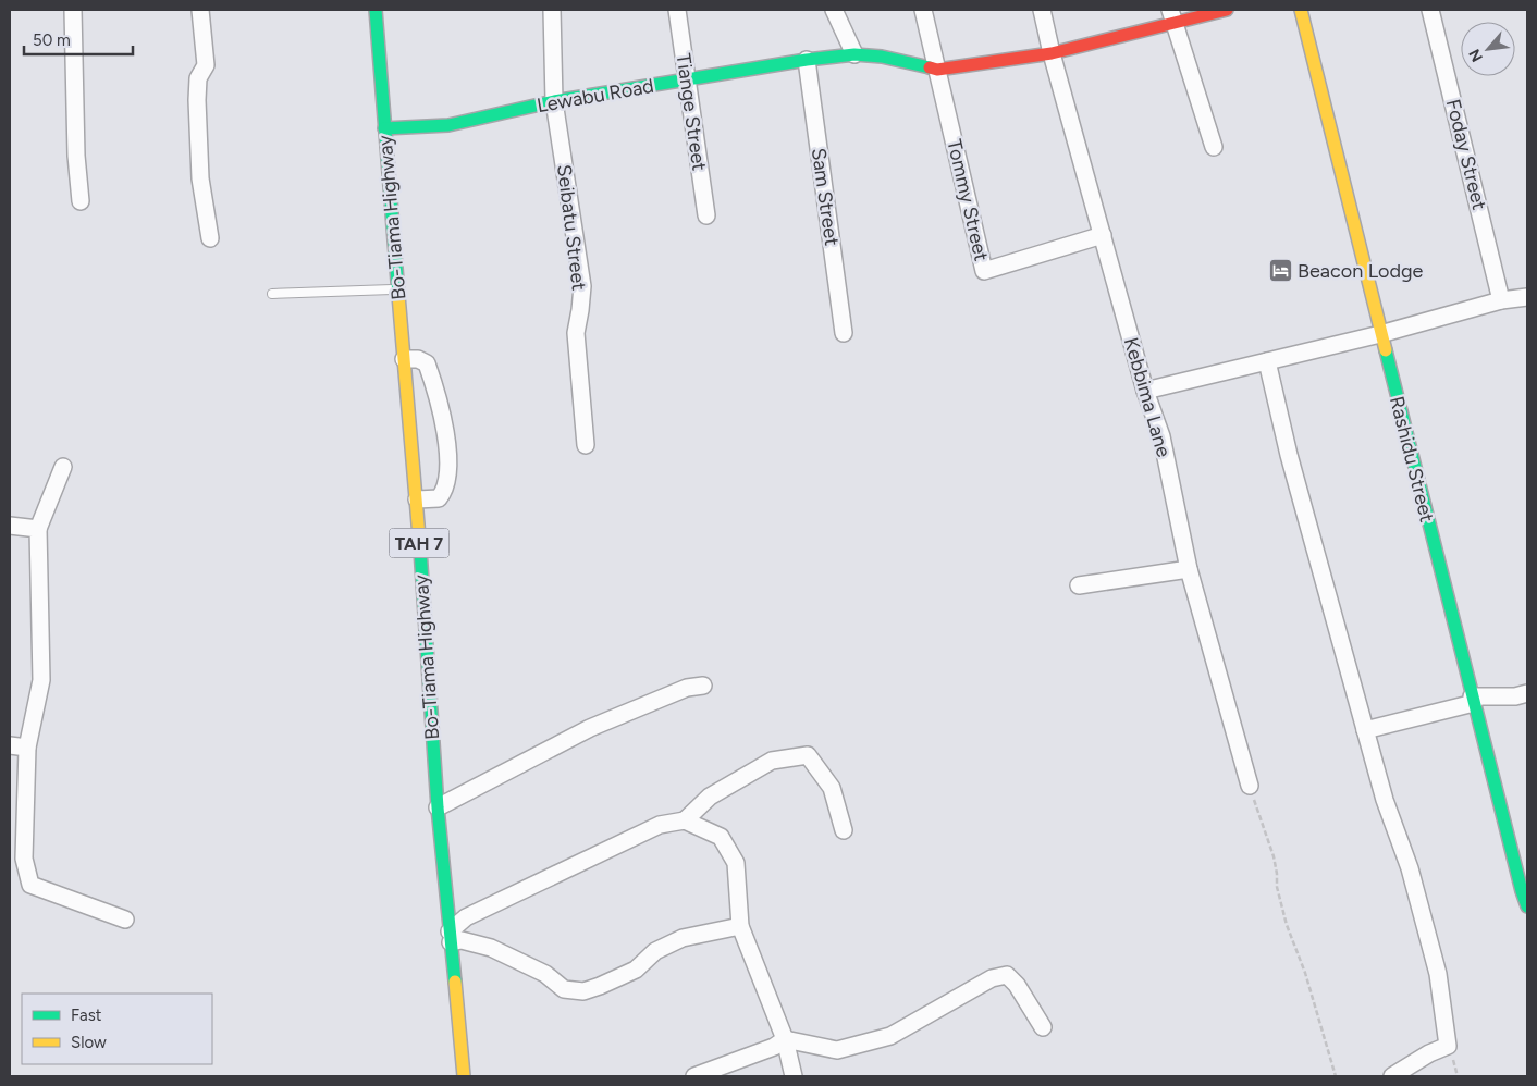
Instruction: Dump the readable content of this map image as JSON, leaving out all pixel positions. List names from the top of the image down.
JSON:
{
  "streets": {
    "main road": [
      "Lewabu Road",
      "Bo-Tiama Highway",
      "Rashidu Street",
      "TAH 7"
    ],
    "street": [
      "Tiange Street",
      "Foday Street",
      "Sam Street",
      "Tommy Street",
      "Seibatu Street",
      "Kebbima Lane"
    ]
  },
  "crossings": [
    ["Lewabu Road", "Tiange Street"],
    ["Lewabu Road", "Sam Street"],
    ["Lewabu Road", "Tommy Street"],
    ["Lewabu Road", "Bo-Tiama Highway"],
    ["Lewabu Road", "Seibatu Street"],
    ["Tommy Street", "Kebbima Lane"]
  ],
  "places": {
    "hotel": ["Beacon Lodge"]
  },
  "legend": ["Fast", "Slow"],
  "scale_bar": "50 m",
  "north": "bottom left"
}
